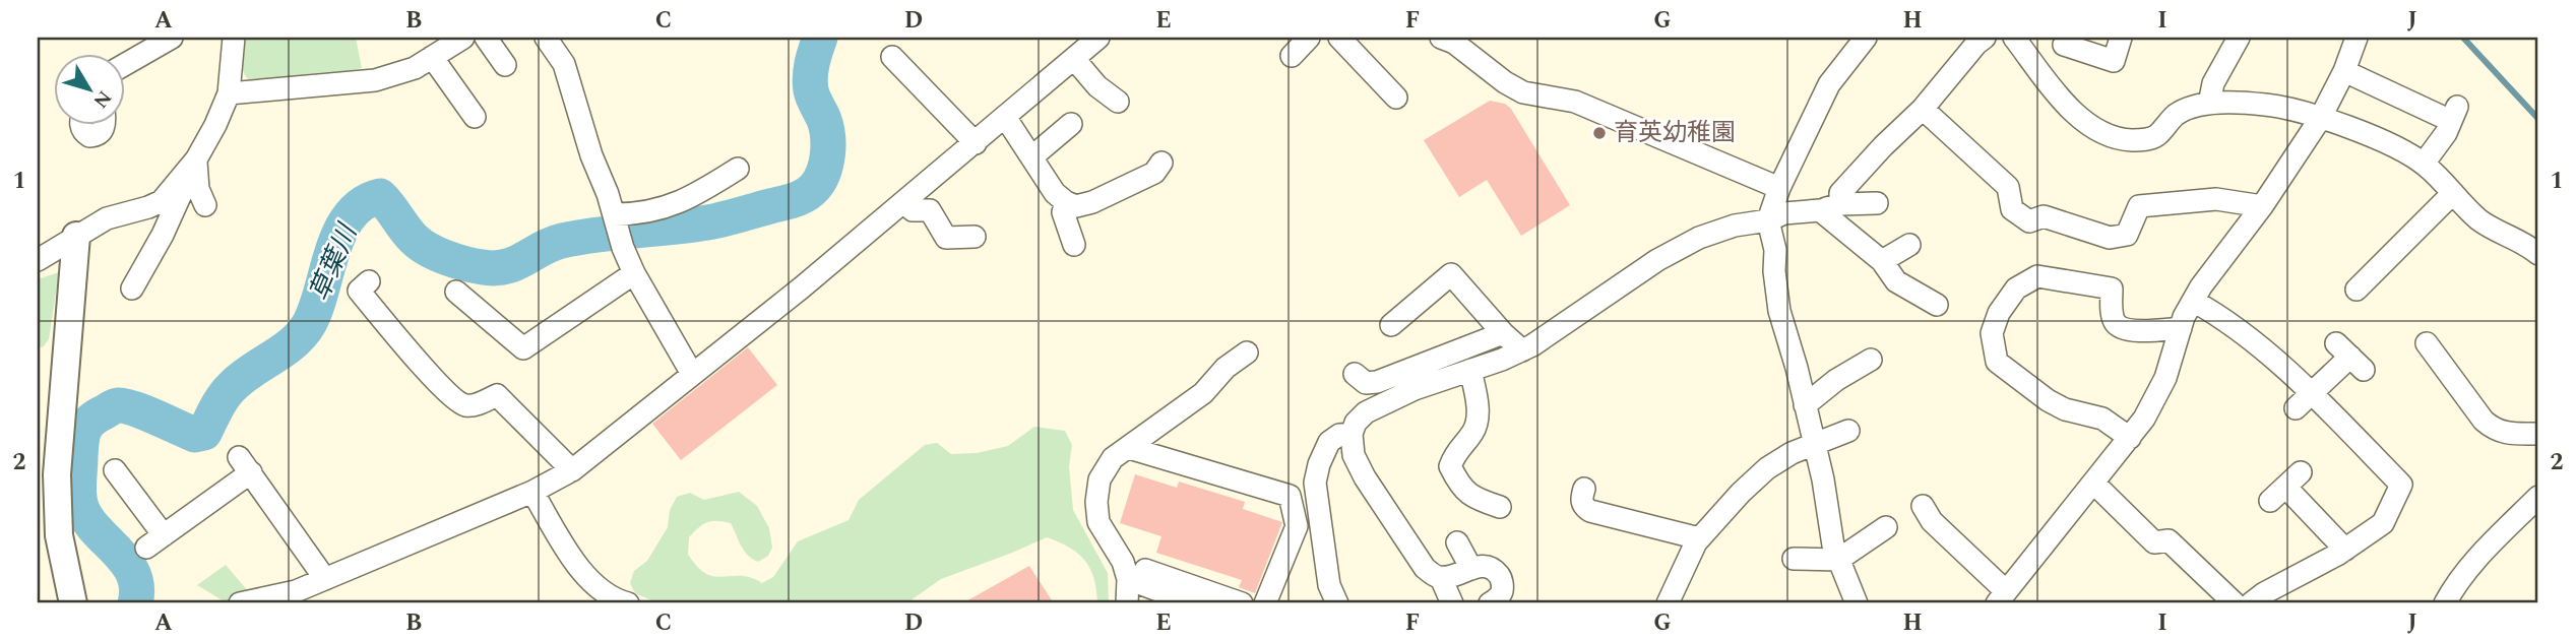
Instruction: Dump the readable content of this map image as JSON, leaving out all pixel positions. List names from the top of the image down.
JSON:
{
  "water": ["草葉川"],
  "places": ["育英幼稚園"],
  "north": "bottom right",
  "grid": {
    "columns": [
      "A",
      "B",
      "C",
      "D",
      "E",
      "F",
      "G",
      "H",
      "I",
      "J"
    ],
    "rows": ["1", "2"]
  }
}
